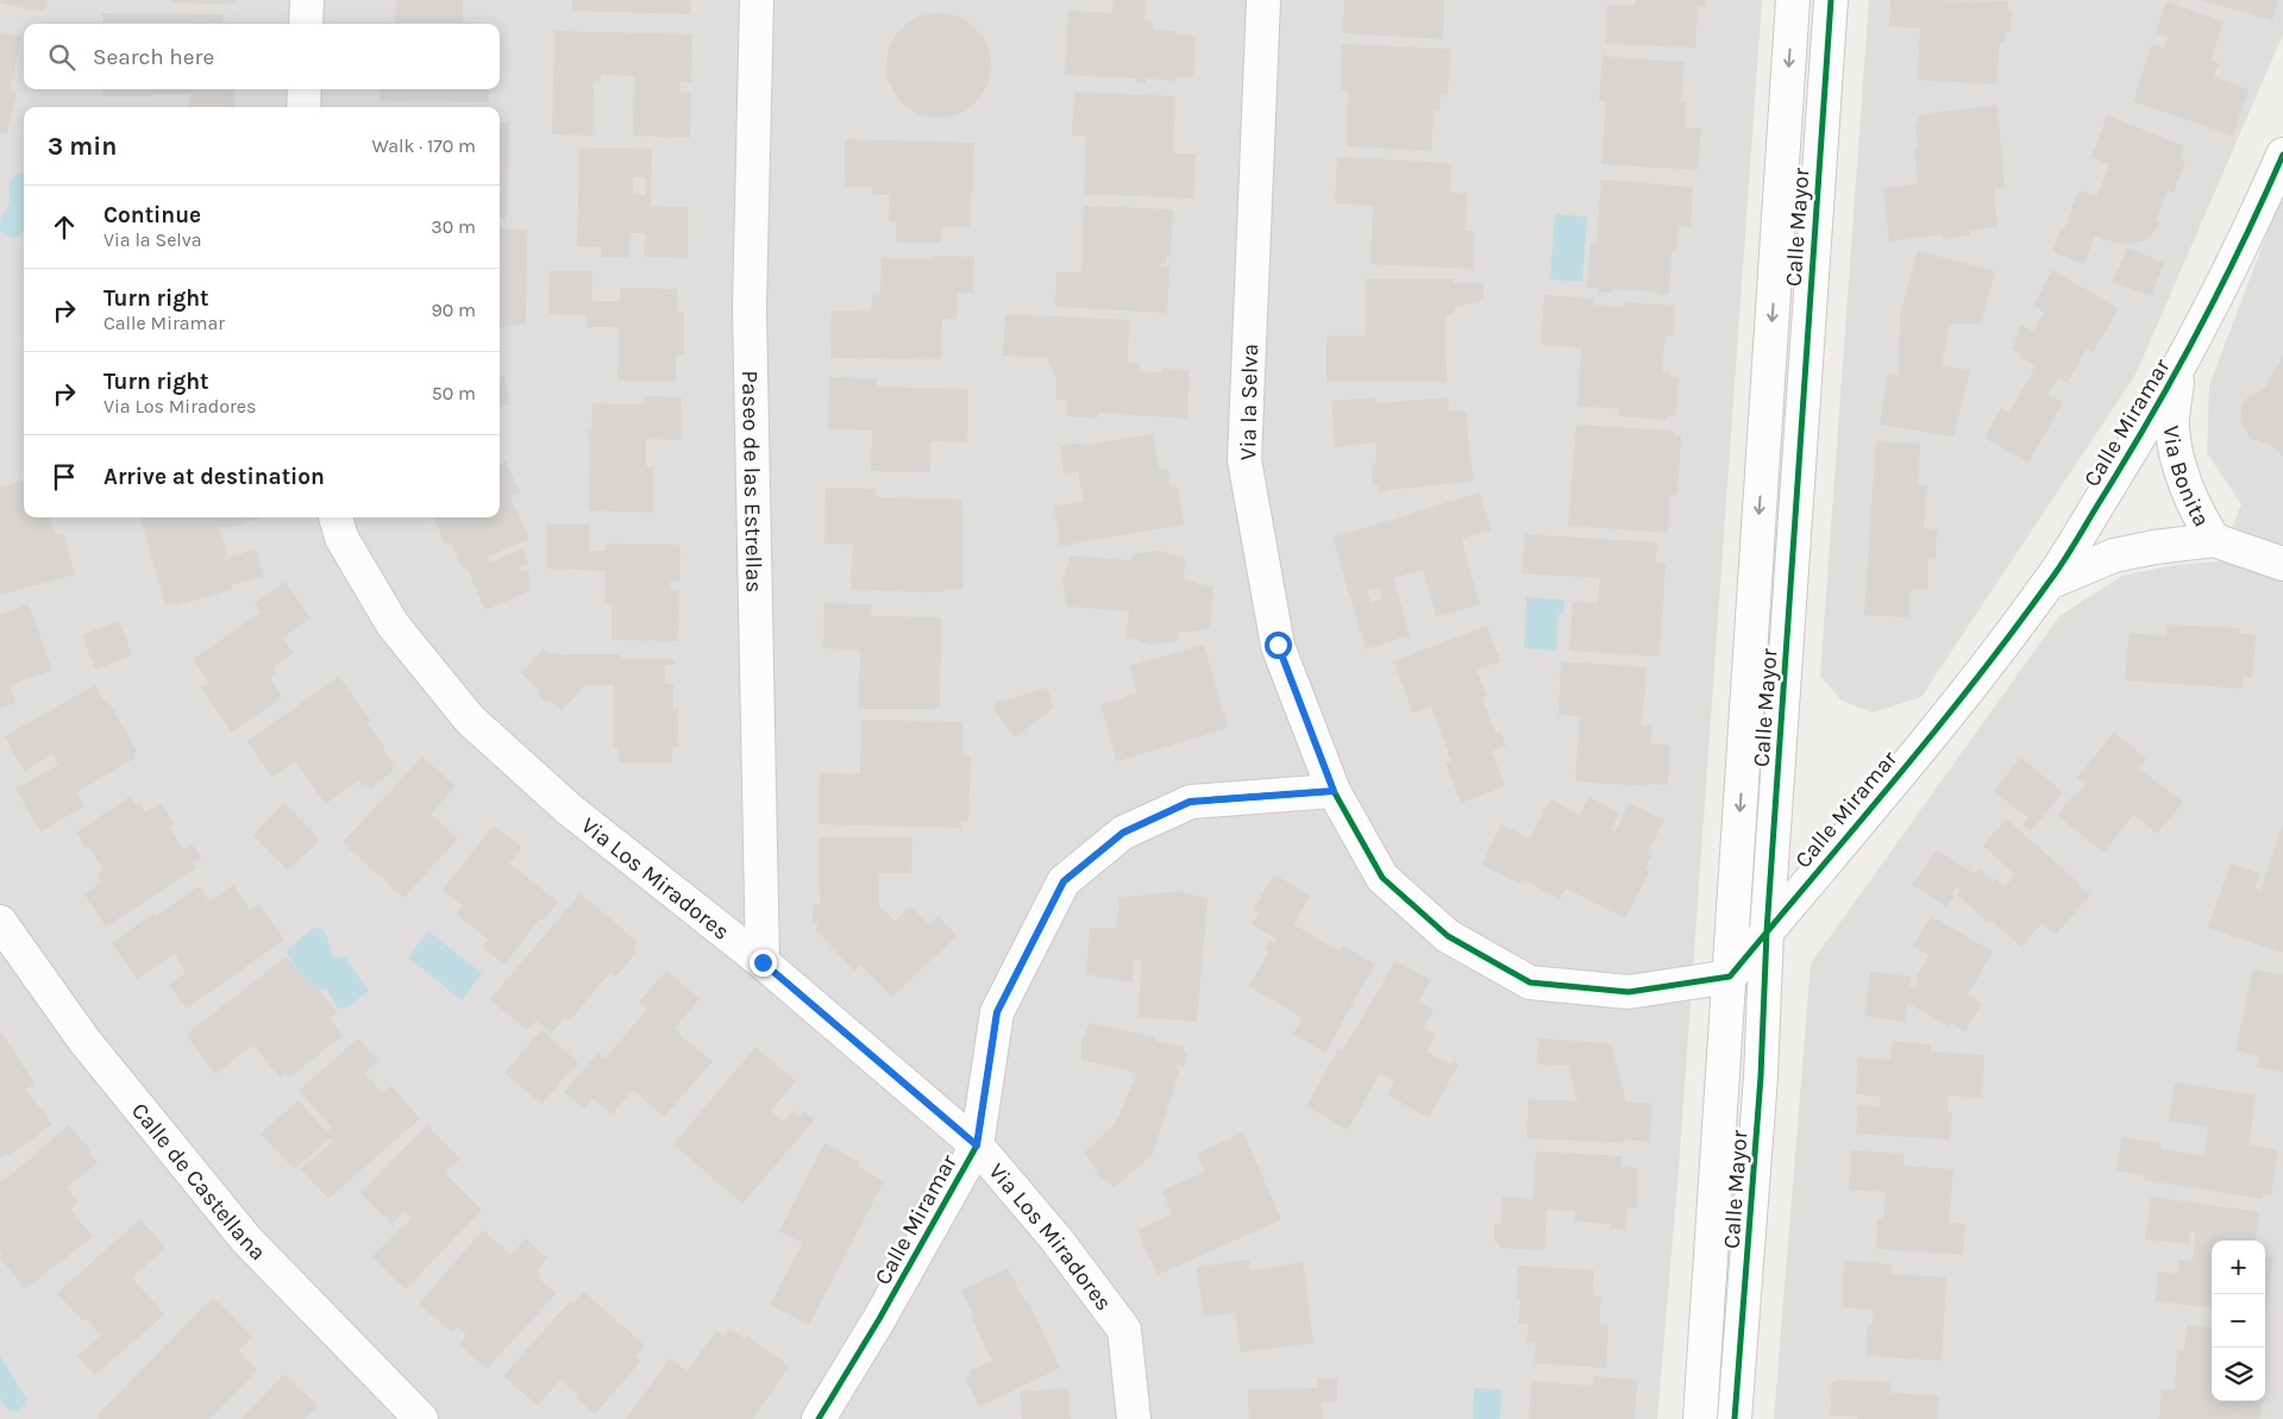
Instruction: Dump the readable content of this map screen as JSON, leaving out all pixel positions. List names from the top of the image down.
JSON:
{
  "streets": {
    "street": [
      "Calle Mayor",
      "Via la Selva",
      "Calle Miramar",
      "Via Bonita",
      "Paseo de las Estrellas",
      "Via Los Miradores",
      "Calle de Castellana"
    ]
  },
  "crossings": [
    ["Calle Mayor", "Calle Miramar"],
    ["Via la Selva", "Calle Miramar"],
    ["Calle Miramar", "Via Bonita"],
    ["Calle Miramar", "Via Los Miradores"],
    ["Paseo de las Estrellas", "Via Los Miradores"]
  ],
  "page": {
    "search": "Search here",
    "heading": ["3 min", "Walk · 170 m"],
    "list": [
      ["Continue", "Via la Selva", "30 m"],
      ["Turn right", "Calle Miramar", "90 m"],
      ["Turn right", "Via Los Miradores", "50 m"],
      "Arrive at destination"
    ],
    "map_buttons": ["+", "−"]
  }
}
